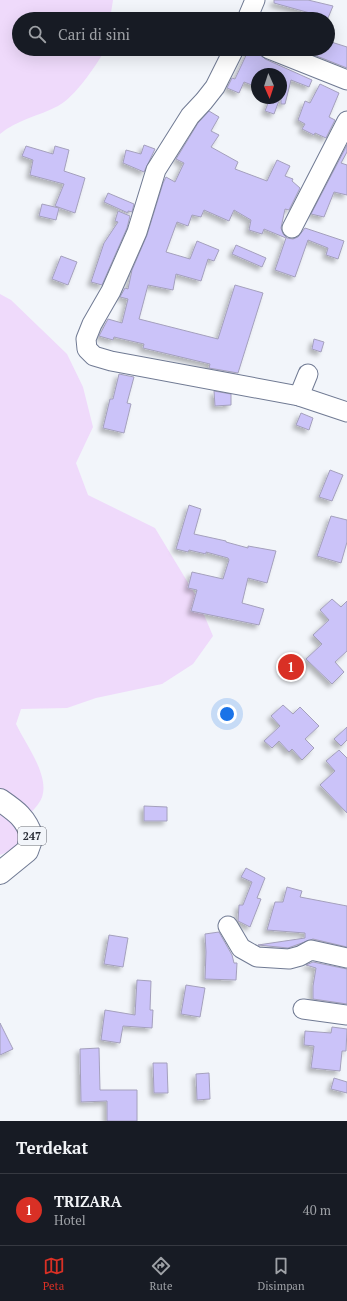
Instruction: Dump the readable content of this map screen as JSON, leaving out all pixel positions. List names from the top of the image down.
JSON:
{
  "streets": {
    "main road": ["247"]
  },
  "north": "bottom",
  "page": {
    "search": "Cari di sini",
    "pins": "1",
    "heading": "Terdekat",
    "list": [
      {
        "mark": "1",
        "name": "TRIZARA",
        "note": "Hotel",
        "value": "40 m"
      }
    ],
    "nav": ["Peta", "Rute", "Disimpan"]
  }
}
